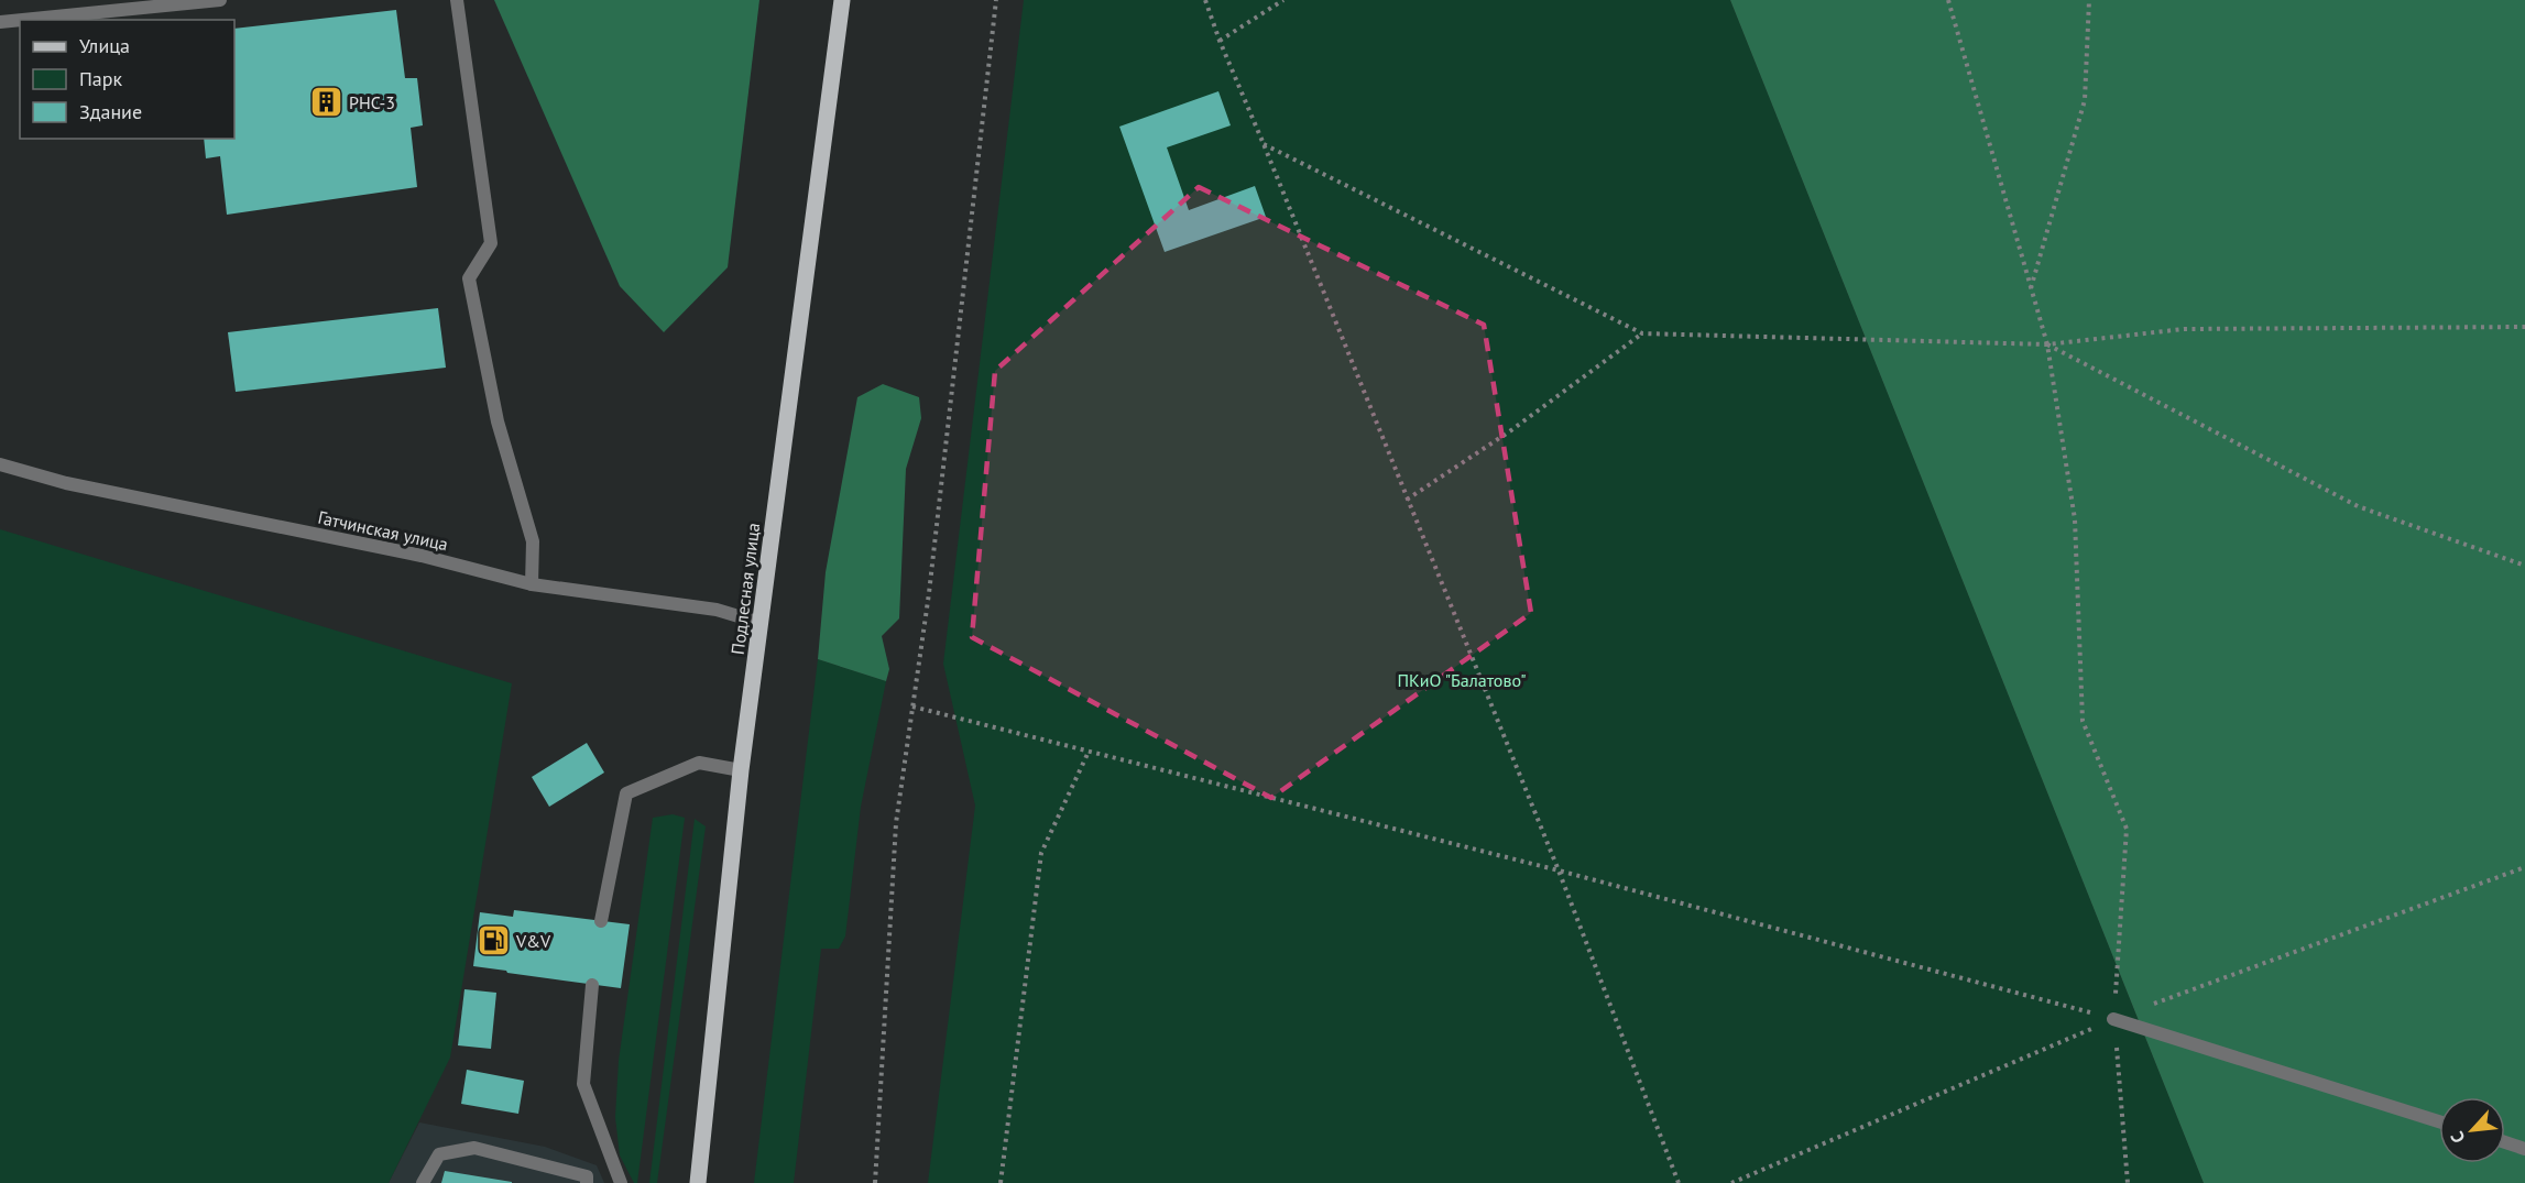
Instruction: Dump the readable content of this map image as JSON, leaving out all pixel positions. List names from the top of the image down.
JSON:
{
  "streets": {
    "main road": ["Подлесная улица"],
    "street": ["Гатчинская улица"]
  },
  "crossings": [
    ["Гатчинская улица", "Подлесная улица"]
  ],
  "parks": ["ПКиО \"Балатово\""],
  "places": {
    "building": ["РНС-3"],
    "fuel station": ["V&V"]
  },
  "legend": ["Улица", "Парк", "Здание"],
  "north": "bottom left"
}
